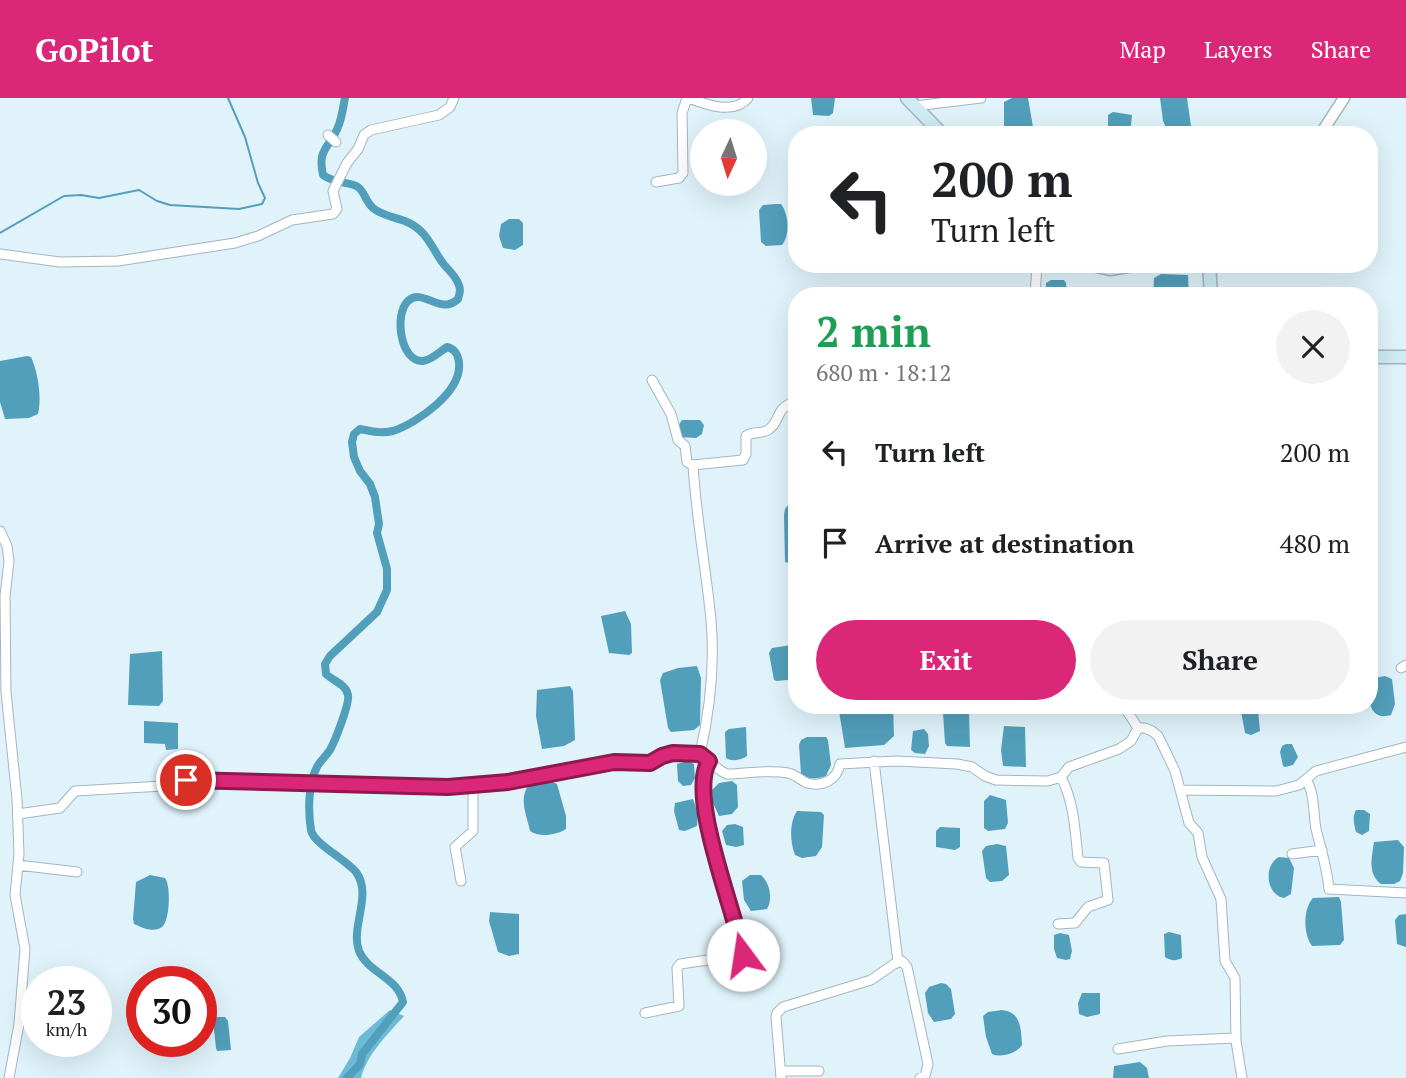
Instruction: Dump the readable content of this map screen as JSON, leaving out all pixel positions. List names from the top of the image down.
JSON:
{
  "north": "bottom",
  "page": {
    "header": "GoPilot",
    "nav": ["Map", "Layers", "Share"],
    "turn": ["200 m", "Turn left"],
    "heading": ["2 min", "680 m · 18:12"],
    "list": [
      {
        "name": "Turn left",
        "value": "200 m"
      },
      {
        "name": "Arrive at destination",
        "value": "480 m"
      }
    ],
    "buttons": ["Exit", "Share"],
    "speed": "23 km/h",
    "limit": "30"
  }
}
